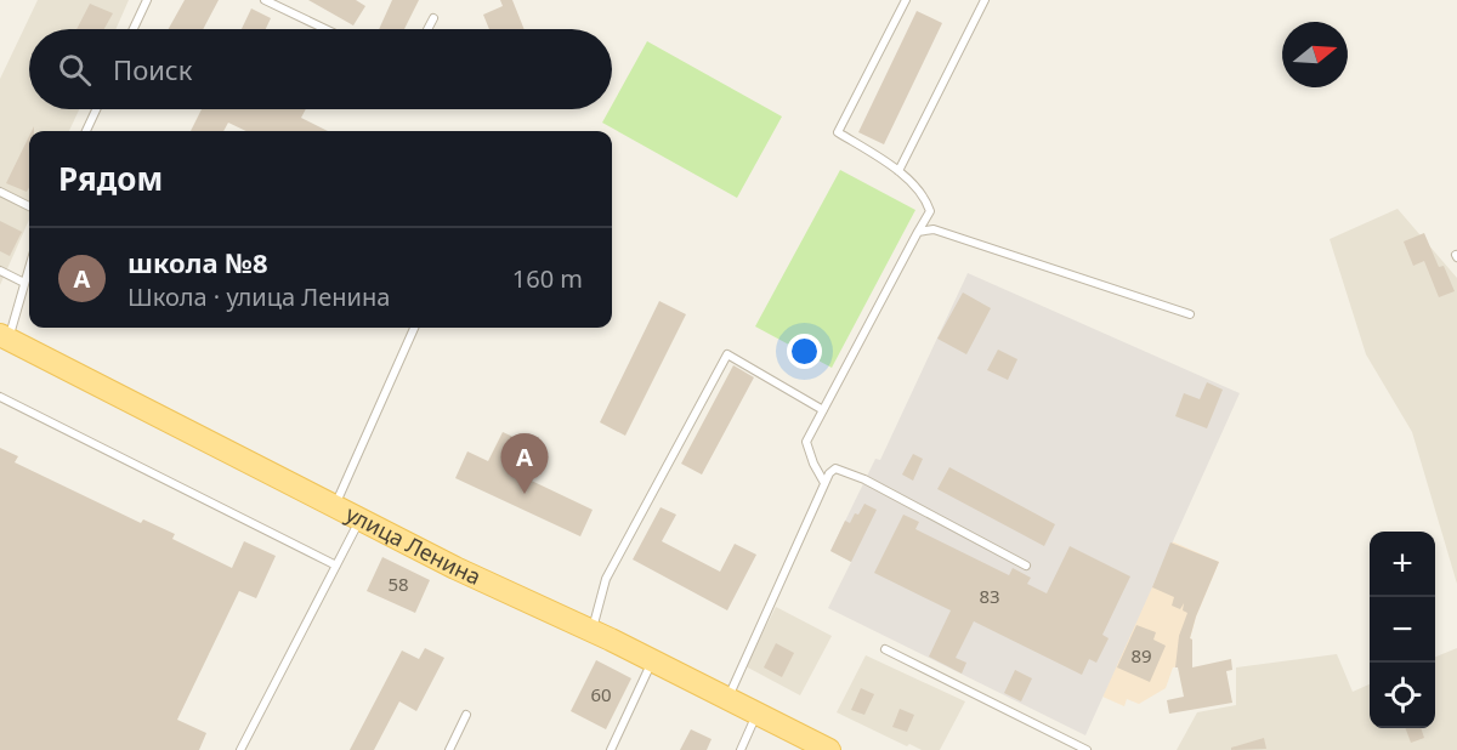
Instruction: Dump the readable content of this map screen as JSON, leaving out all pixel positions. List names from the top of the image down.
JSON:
{
  "streets": {
    "main road": ["улица Ленина"]
  },
  "house_numbers": [
    "58",
    "83",
    "89",
    "60"
  ],
  "north": "right",
  "page": {
    "search": "Поиск",
    "heading": "Рядом",
    "list": [
      {
        "mark": "A",
        "name": "школа №8",
        "note": "Школа · улица Ленина",
        "value": "160 m"
      }
    ],
    "pins": "A",
    "map_buttons": ["+", "−"]
  }
}
